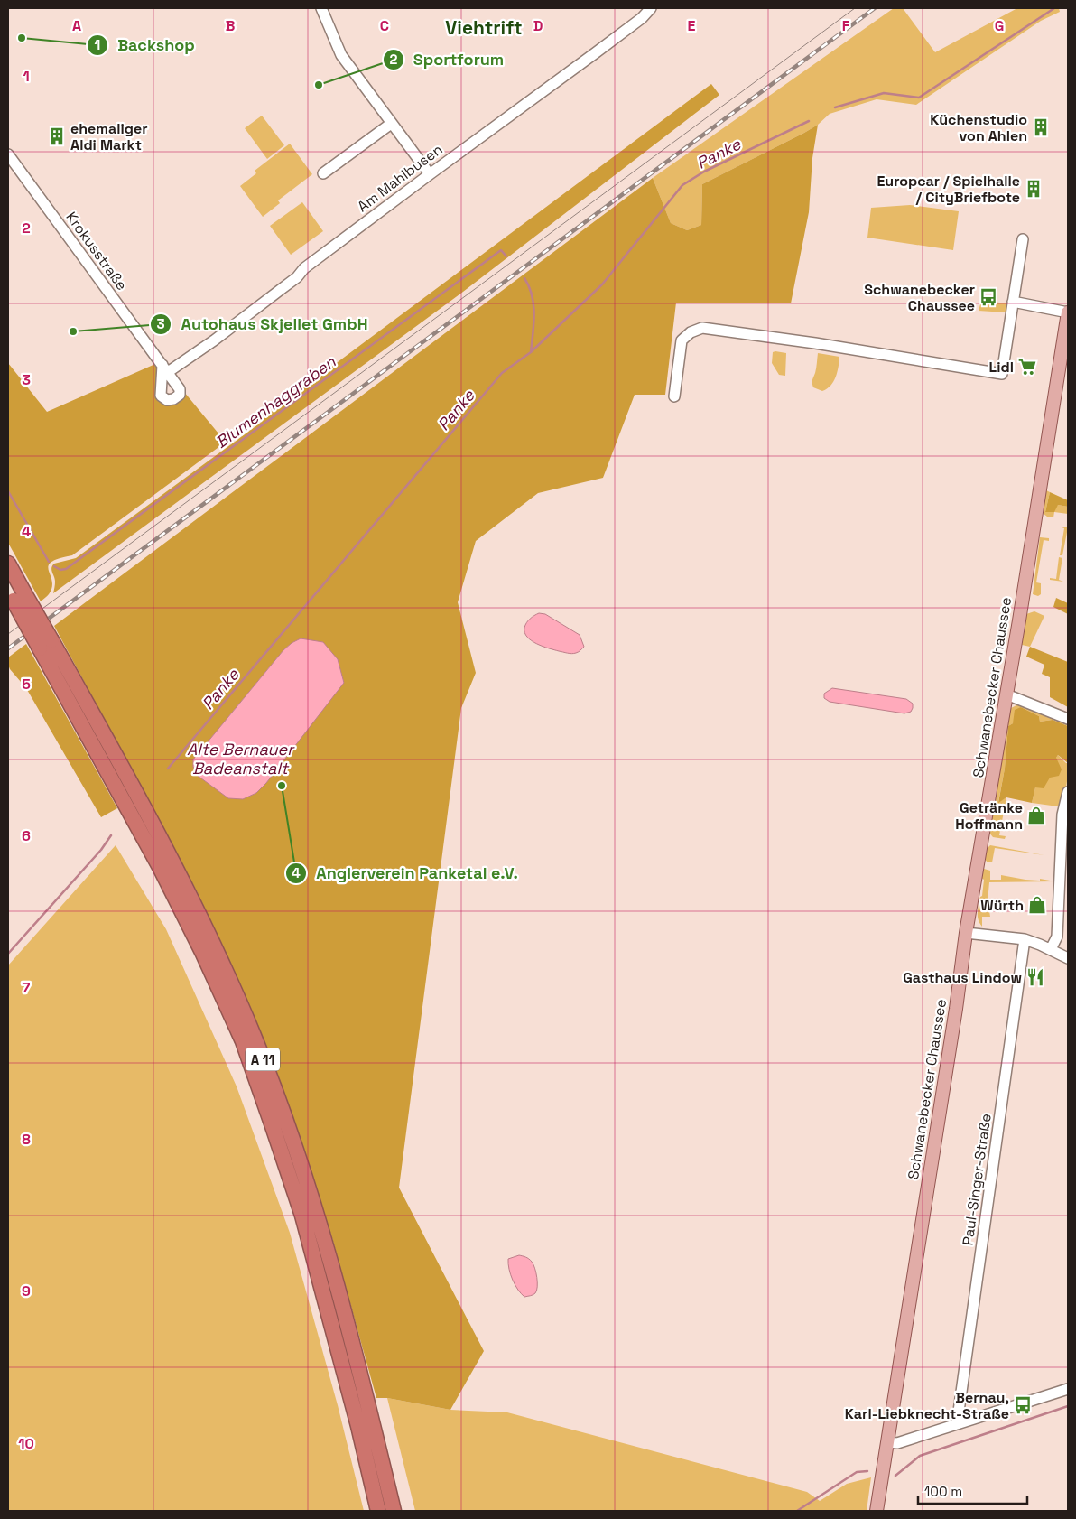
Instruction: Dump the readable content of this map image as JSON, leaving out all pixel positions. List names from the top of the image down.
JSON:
{
  "streets": {
    "highway": ["A 11"],
    "main road": ["Schwanebecker Chaussee"],
    "street": ["Am Mahlbusen", "Krokusstraße", "Paul-Singer-Straße"]
  },
  "crossings": [
    ["Am Mahlbusen", "Krokusstraße"]
  ],
  "districts": ["Viehtrift"],
  "water": ["Panke", "Blumenhaggraben", "Alte Bernauer Badeanstalt"],
  "places": {
    "other": [
      "Backshop",
      "Sportforum",
      "Autohaus Skjellet GmbH",
      "Anglerverein Panketal e.V."
    ],
    "building": ["Küchenstudio von Ahlen", "ehemaliger Aldi Markt", "Europcar / Spielhalle / CityBriefbote"],
    "bus stop": ["Schwanebecker Chaussee", "Bernau, Karl-Liebknecht-Straße"],
    "supermarket": ["Lidl"],
    "shop": ["Getränke Hoffmann", "Würth"],
    "restaurant": ["Gasthaus Lindow"]
  },
  "scale_bar": "100 m",
  "grid": {
    "columns": [
      "A",
      "B",
      "C",
      "D",
      "E",
      "F",
      "G"
    ],
    "rows": [
      "1",
      "2",
      "3",
      "4",
      "5",
      "6",
      "7",
      "8",
      "9",
      "10"
    ]
  }
}
